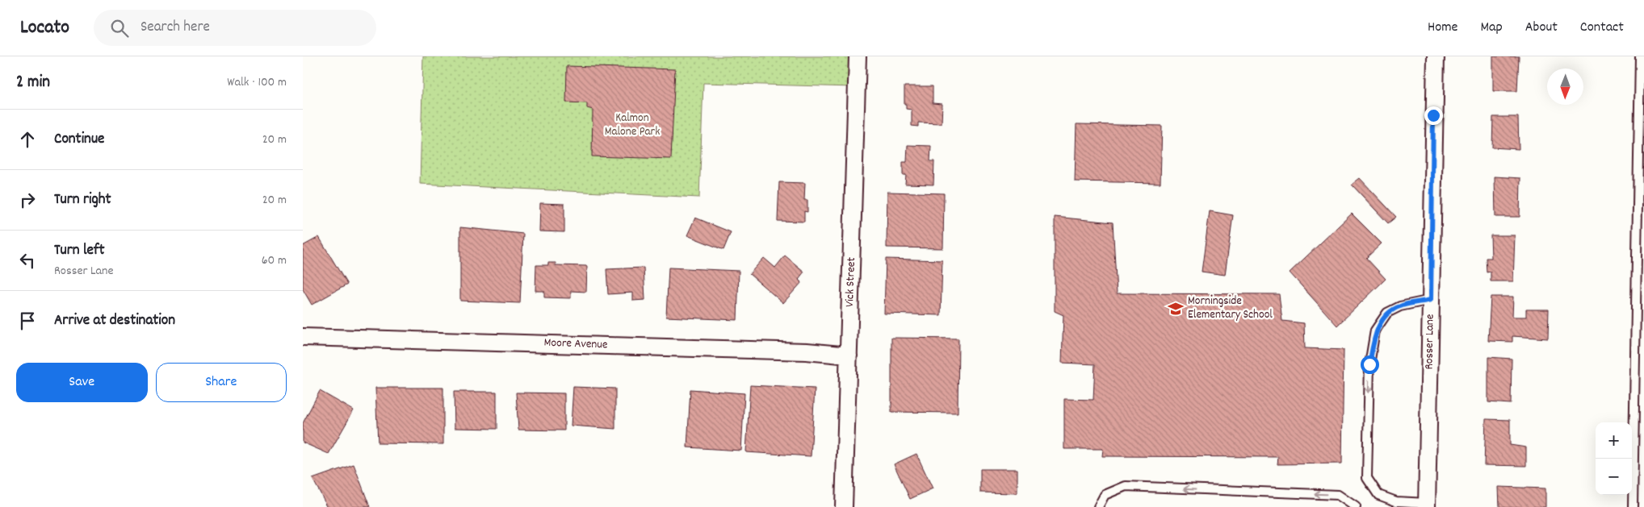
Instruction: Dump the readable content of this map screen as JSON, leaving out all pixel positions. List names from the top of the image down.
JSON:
{
  "streets": {
    "street": ["Vick Street", "Rosser Lane", "Moore Avenue"]
  },
  "crossings": [
    ["Vick Street", "Moore Avenue"]
  ],
  "parks": ["Kalmon Malone Park"],
  "places": {
    "school or university": ["Morningside Elementary School"]
  },
  "north": "bottom",
  "page": {
    "header": "Locato",
    "search": "Search here",
    "nav": [
      "Home",
      "Map",
      "About",
      "Contact"
    ],
    "heading": ["2 min", "Walk · 100 m"],
    "list": [
      ["Continue", "20 m"],
      ["Turn right", "20 m"],
      ["Turn left", "Rosser Lane", "60 m"],
      "Arrive at destination"
    ],
    "buttons": ["Save", "Share"],
    "map_buttons": ["+", "−"]
  }
}
